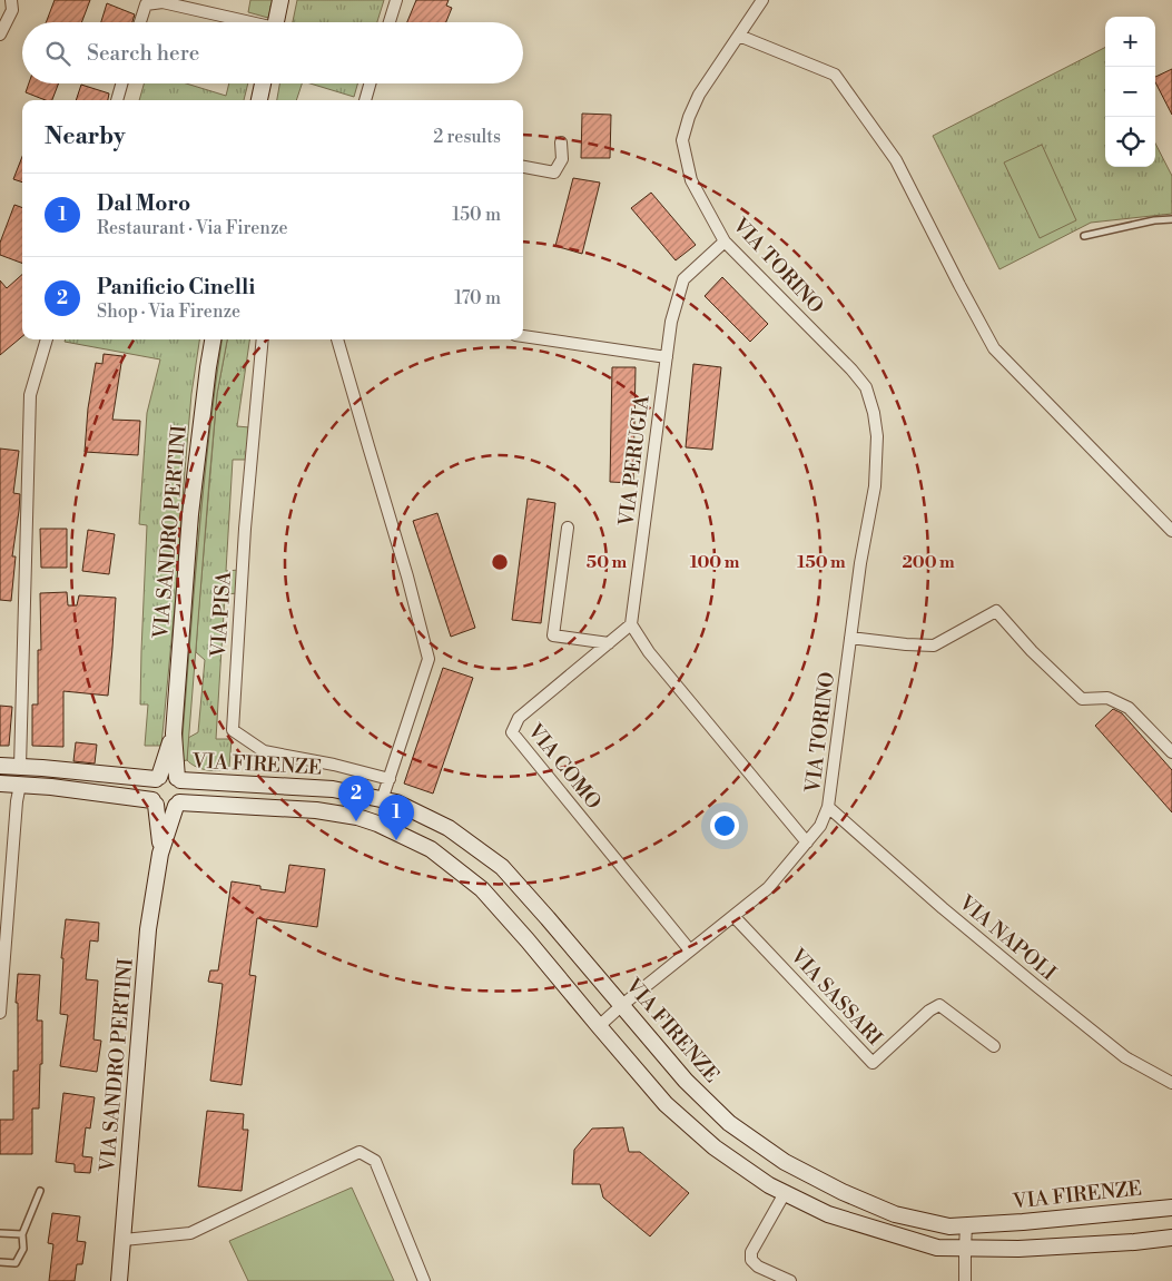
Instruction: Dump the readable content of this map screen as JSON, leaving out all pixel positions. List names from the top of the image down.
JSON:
{
  "streets": {
    "street": [
      "VIA TORINO",
      "VIA PERUGIA",
      "VIA SANDRO PERTINI",
      "VIA PISA",
      "VIA FIRENZE",
      "VIA COMO",
      "VIA NAPOLI",
      "VIA SASSARI"
    ]
  },
  "crossings": [
    ["VIA TORINO", "VIA PERUGIA"],
    ["VIA TORINO", "VIA FIRENZE"],
    ["VIA TORINO", "VIA COMO"],
    ["VIA TORINO", "VIA NAPOLI"],
    ["VIA TORINO", "VIA SASSARI"],
    ["VIA PERUGIA", "VIA COMO"],
    ["VIA SANDRO PERTINI", "VIA FIRENZE"]
  ],
  "page": {
    "map_buttons": ["+", "−"],
    "search": "Search here",
    "heading": ["Nearby", "2 results"],
    "list": [
      {
        "mark": "1",
        "name": "Dal Moro",
        "note": "Restaurant · Via Firenze",
        "value": "150 m"
      },
      {
        "mark": "2",
        "name": "Panificio Cinelli",
        "note": "Shop · Via Firenze",
        "value": "170 m"
      }
    ],
    "pins": ["2", "1"]
  },
  "rings": [
    "50 m",
    "100 m",
    "150 m",
    "200 m"
  ]
}
